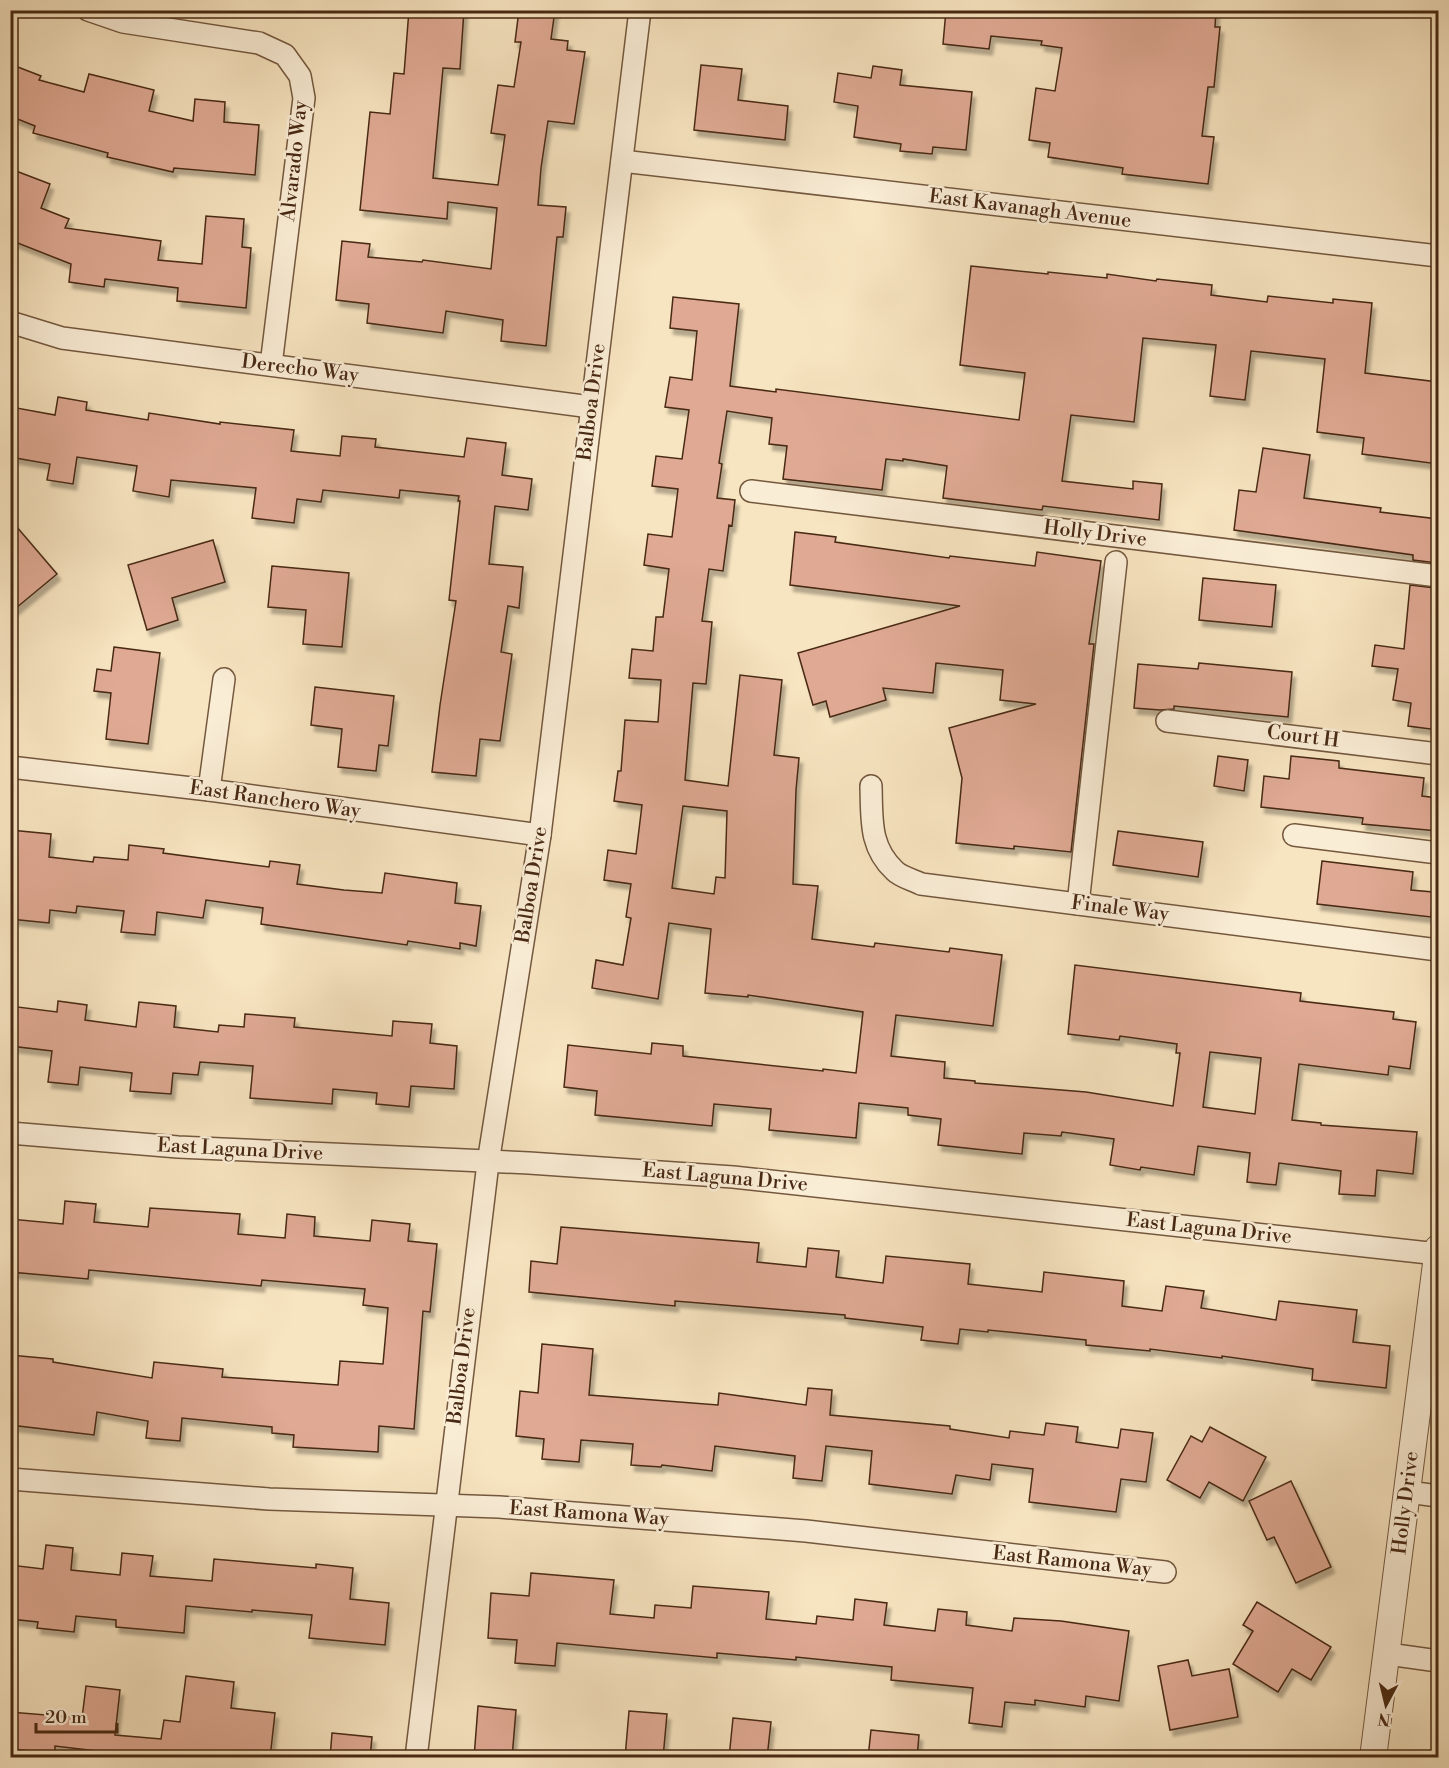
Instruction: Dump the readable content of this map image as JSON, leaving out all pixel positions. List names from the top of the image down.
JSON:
{
  "streets": {
    "street": [
      "Alvarado Way",
      "East Kavanagh Avenue",
      "Derecho Way",
      "Balboa Drive",
      "Holly Drive",
      "Court H",
      "East Ranchero Way",
      "Finale Way",
      "East Laguna Drive",
      "East Ramona Way"
    ]
  },
  "crossings": [
    ["Alvarado Way", "Derecho Way"],
    ["East Kavanagh Avenue", "Balboa Drive"],
    ["Derecho Way", "Balboa Drive"],
    ["Balboa Drive", "East Ranchero Way"],
    ["Balboa Drive", "East Laguna Drive"],
    ["Balboa Drive", "East Ramona Way"],
    ["Holly Drive", "Finale Way"],
    ["Holly Drive", "East Laguna Drive"]
  ],
  "scale_bar": "20 m",
  "north": "bottom"
}
